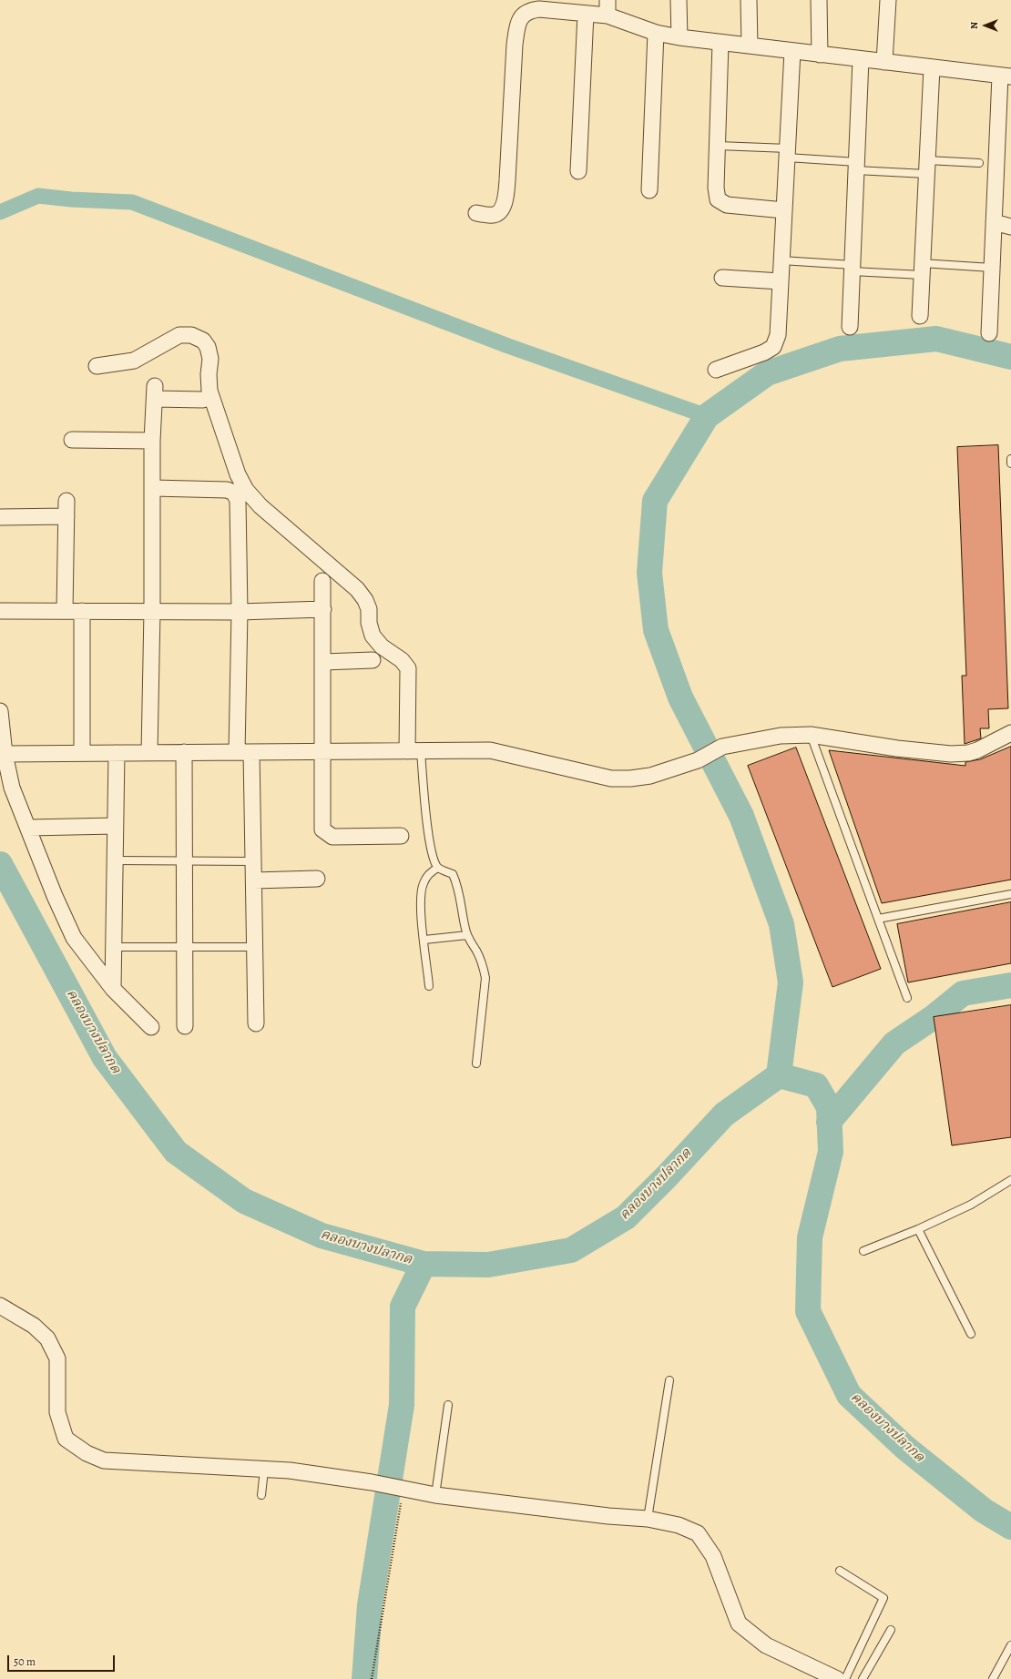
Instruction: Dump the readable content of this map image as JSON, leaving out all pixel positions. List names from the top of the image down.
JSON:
{
  "water": ["คลองบางปลากด"],
  "scale_bar": "50 m",
  "north": "left"
}
